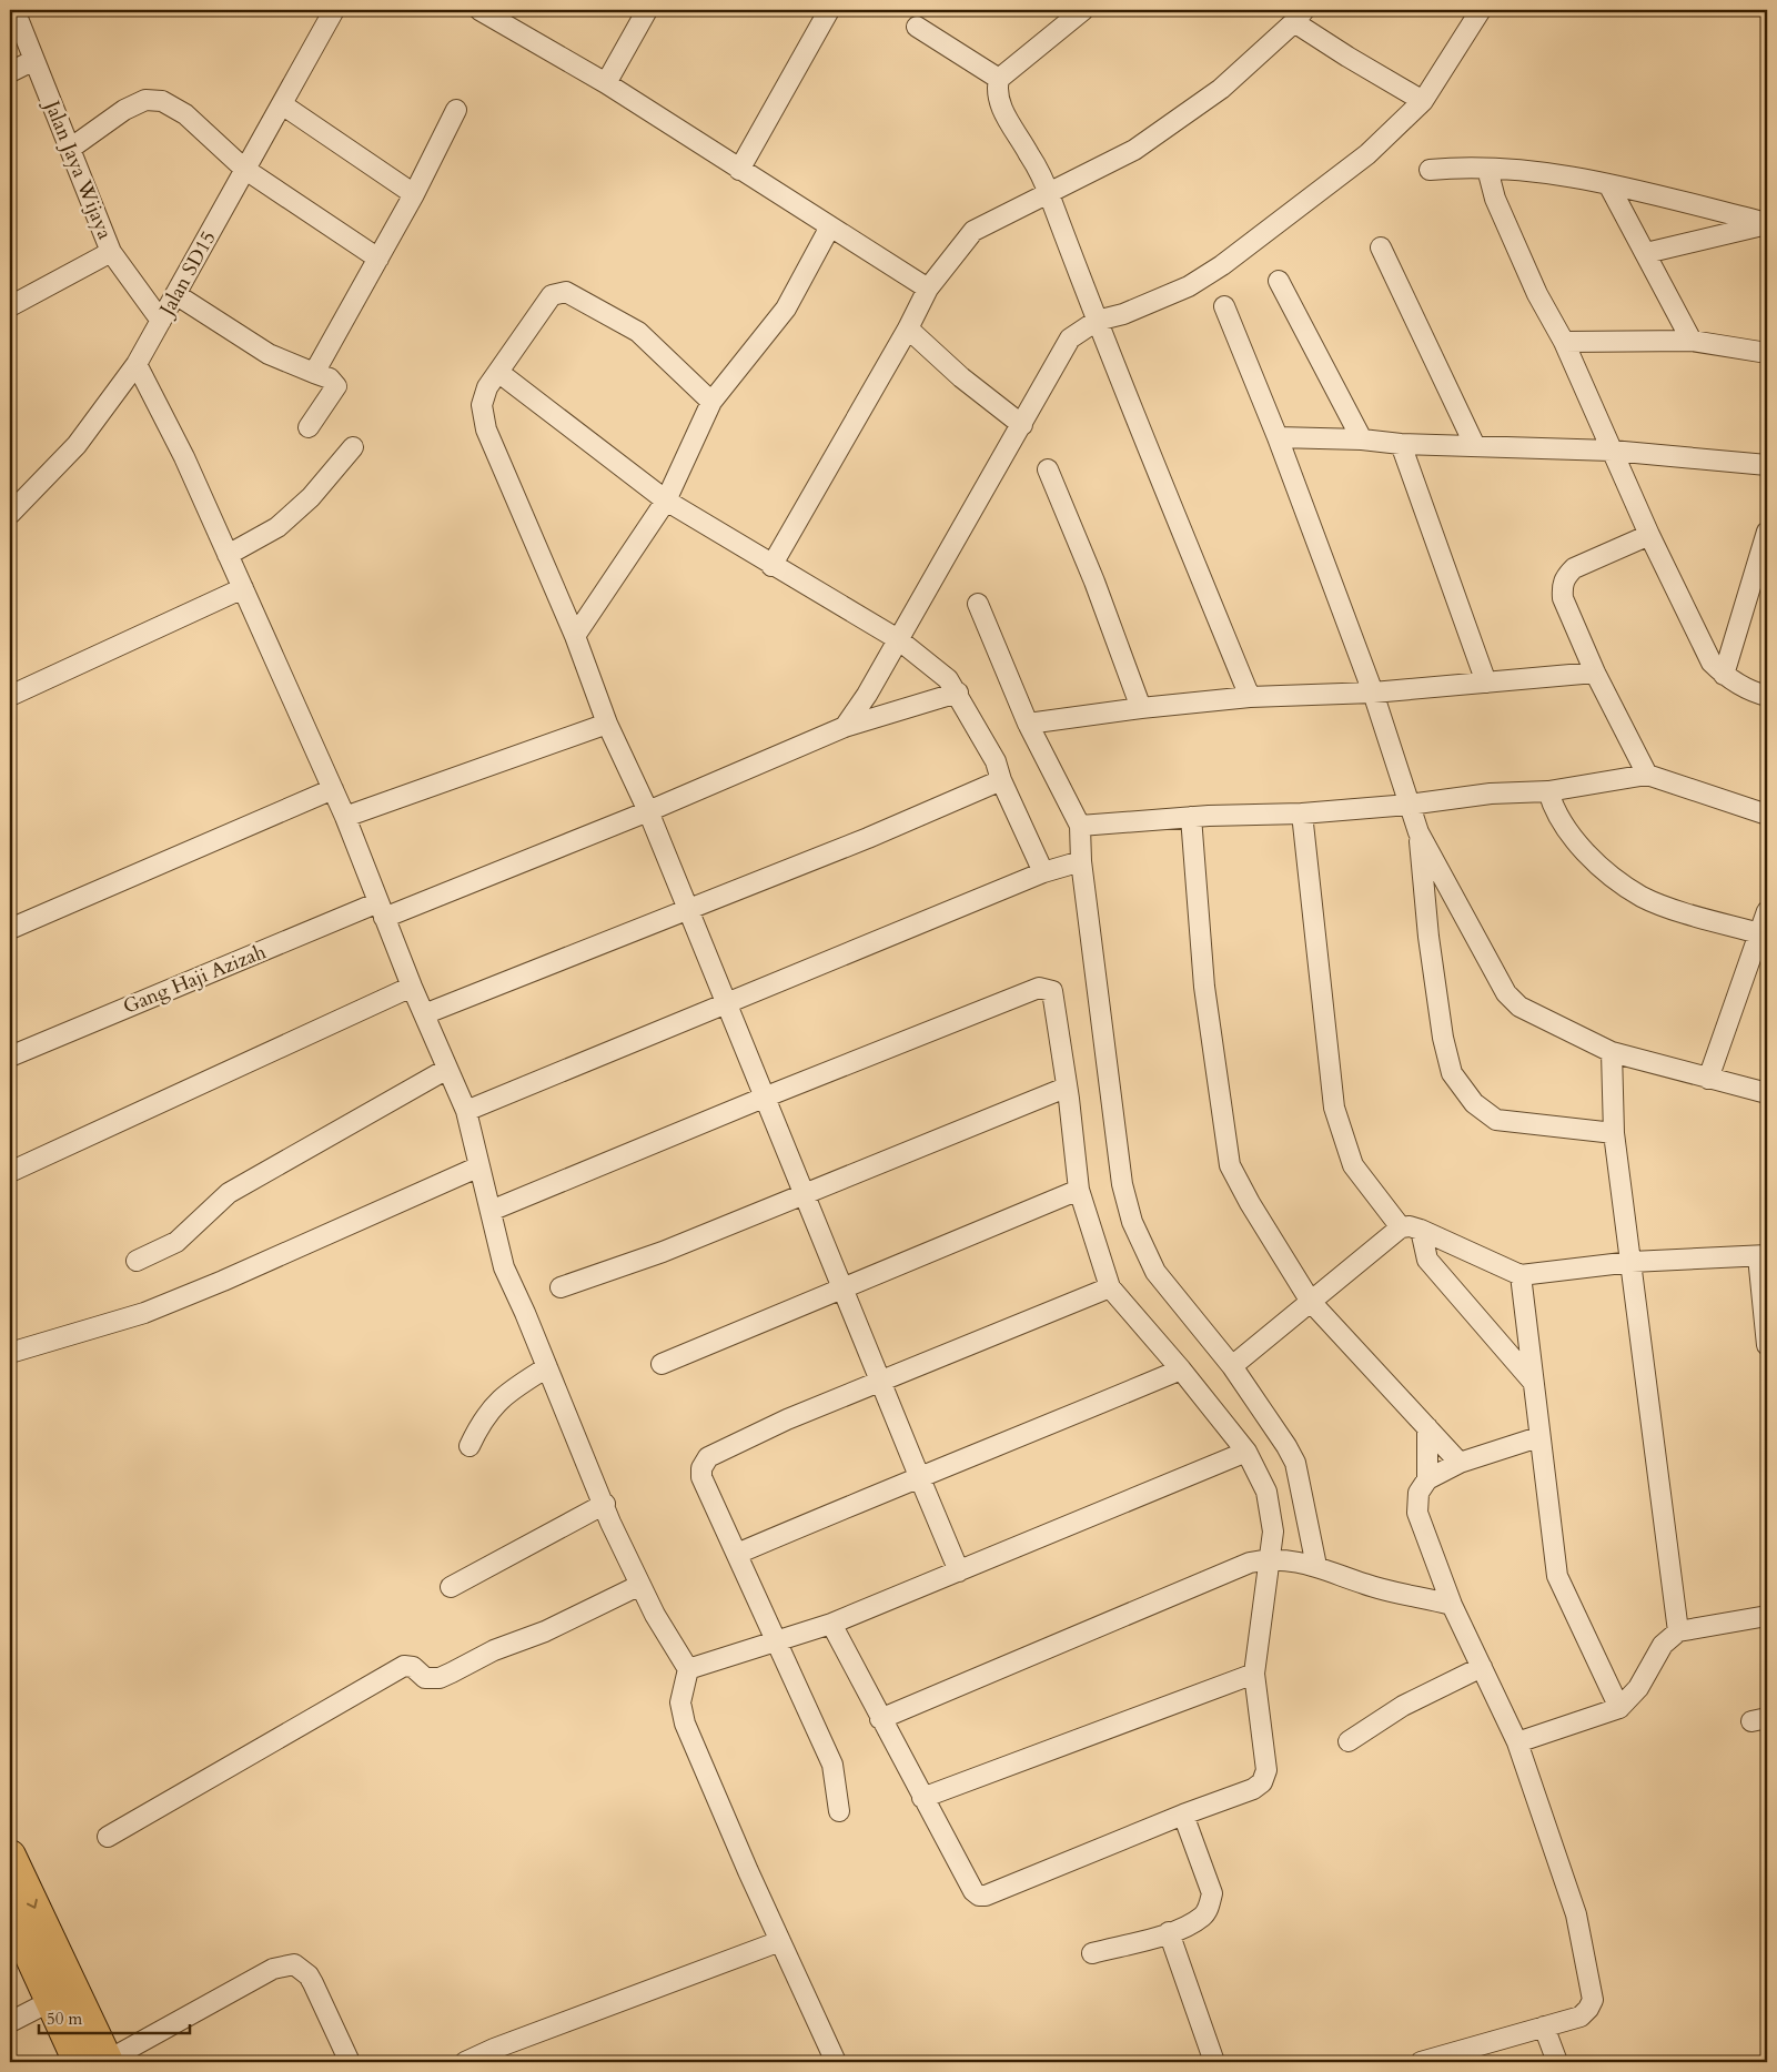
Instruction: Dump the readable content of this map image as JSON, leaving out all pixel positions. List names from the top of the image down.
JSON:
{
  "streets": {
    "street": ["Jalan Jaya Wijaya", "Jalan SD15", "Gang Haji Azizah"]
  },
  "crossings": [
    ["Jalan Jaya Wijaya", "Jalan SD15"]
  ],
  "scale_bar": "50 m"
}
